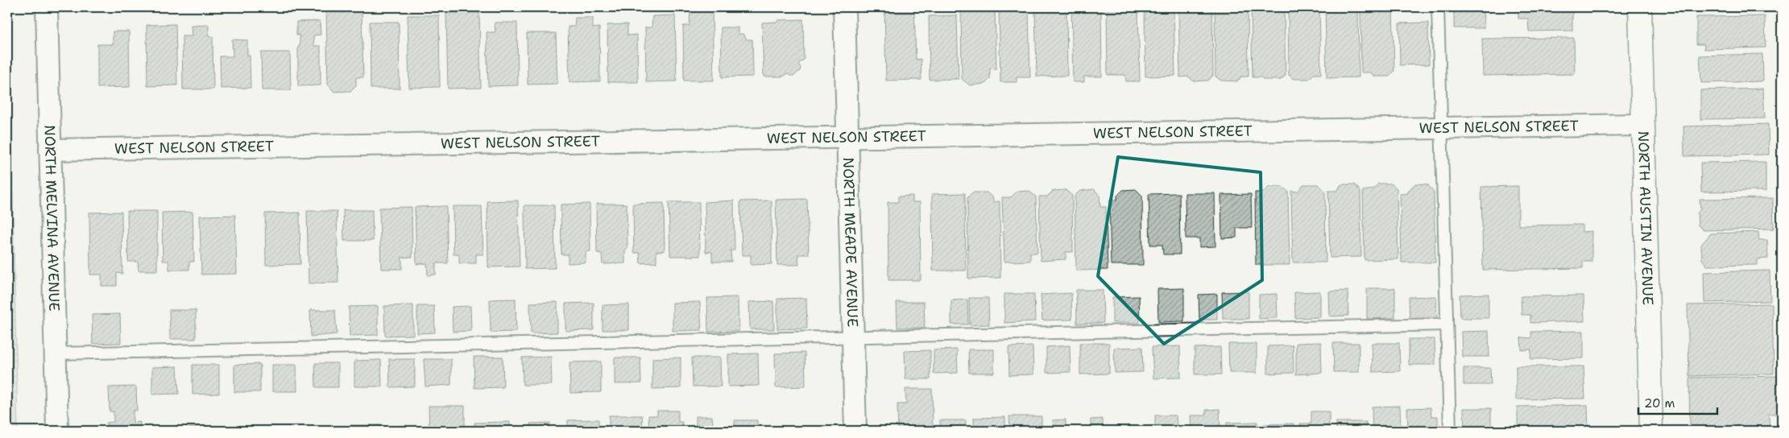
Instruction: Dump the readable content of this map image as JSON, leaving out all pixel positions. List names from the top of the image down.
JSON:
{
  "streets": {
    "street": [
      "WEST NELSON STREET",
      "NORTH MELVINA AVENUE",
      "NORTH AUSTIN AVENUE",
      "NORTH MEADE AVENUE"
    ]
  },
  "crossings": [
    ["WEST NELSON STREET", "NORTH MELVINA AVENUE"],
    ["WEST NELSON STREET", "NORTH AUSTIN AVENUE"],
    ["WEST NELSON STREET", "NORTH MEADE AVENUE"]
  ],
  "scale_bar": "20 m"
}
